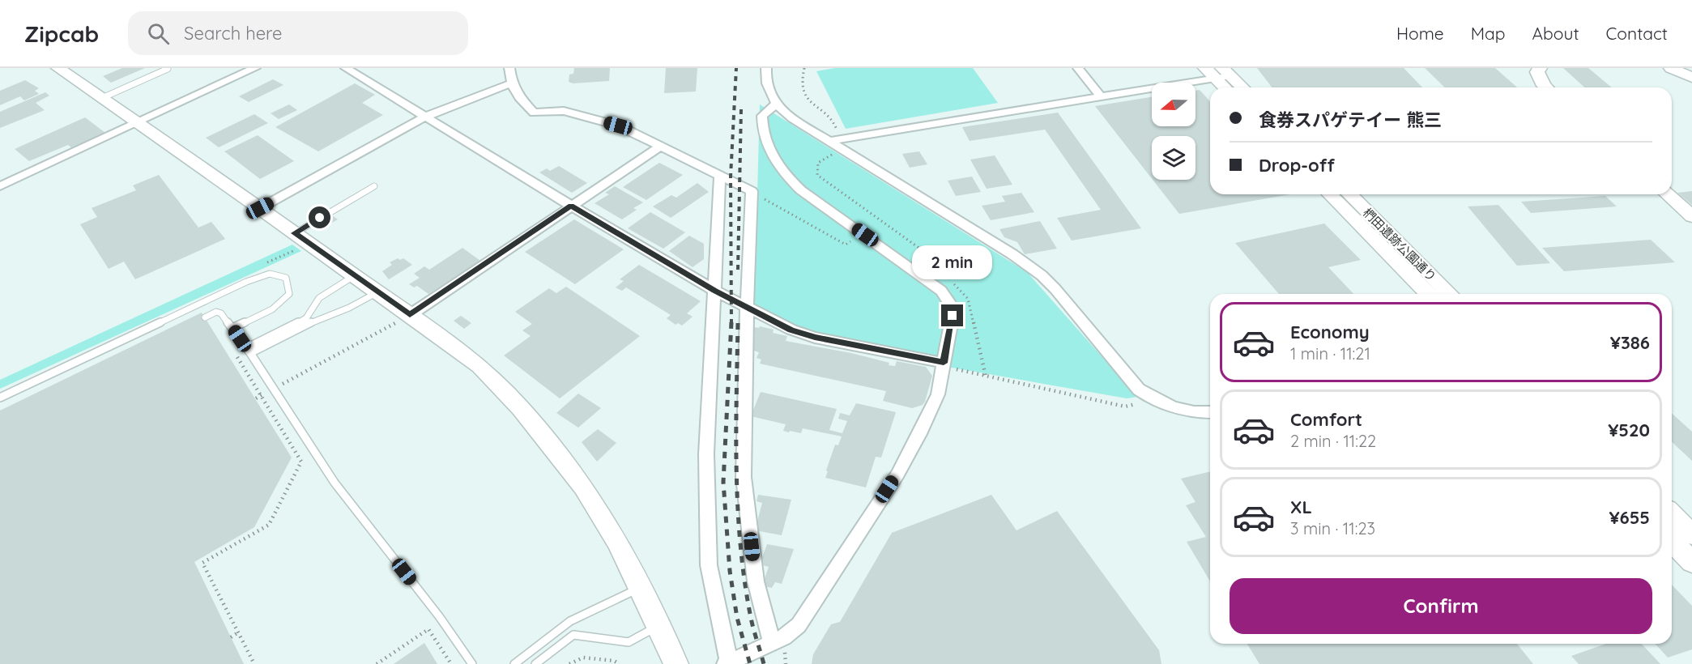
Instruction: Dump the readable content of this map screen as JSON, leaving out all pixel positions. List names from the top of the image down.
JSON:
{
  "streets": {
    "street": ["椚田遺跡公園通り"]
  },
  "north": "left",
  "page": {
    "header": "Zipcab",
    "search": "Search here",
    "nav": [
      "Home",
      "Map",
      "About",
      "Contact"
    ],
    "banner": ["食券スパゲテイー 熊三", "Drop-off"],
    "bubble": "2 min",
    "list": [
      {
        "name": "Economy",
        "note": "1 min · 11:21",
        "value": "¥386"
      },
      {
        "name": "Comfort",
        "note": "2 min · 11:22",
        "value": "¥520"
      },
      {
        "name": "XL",
        "note": "3 min · 11:23",
        "value": "¥655"
      }
    ],
    "buttons": "Confirm"
  }
}
